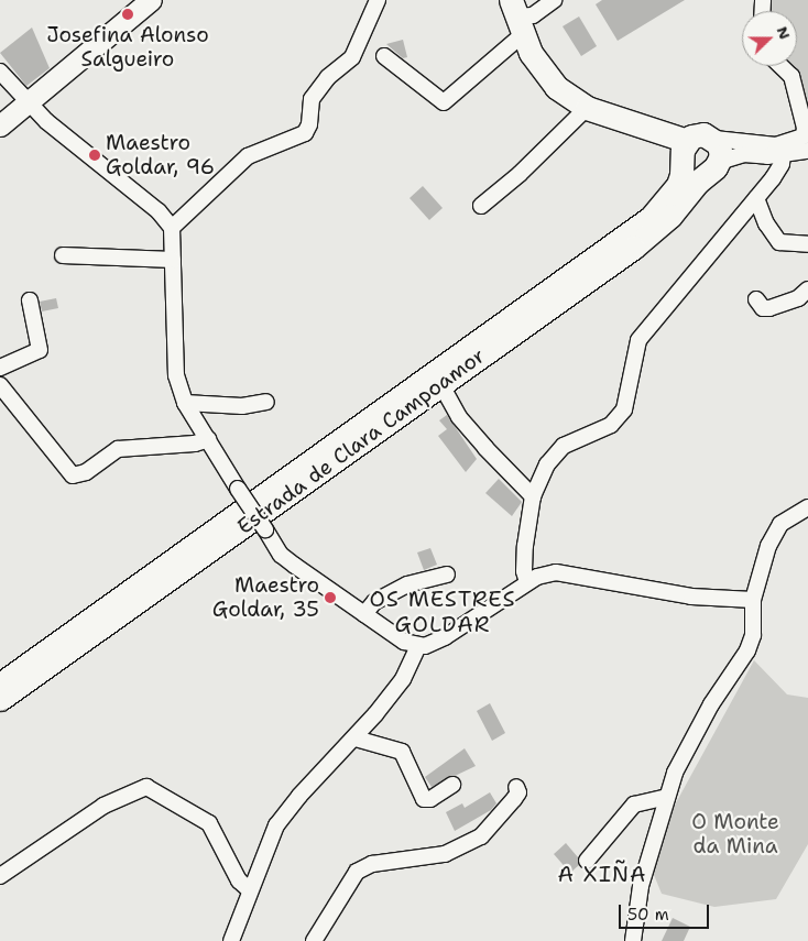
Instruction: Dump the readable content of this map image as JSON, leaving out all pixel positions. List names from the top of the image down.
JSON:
{
  "streets": {
    "main road": ["Estrada de Clara Campoamor"]
  },
  "districts": ["OS MESTRES GOLDAR", "A XIÑA"],
  "parks": ["O Monte da Mina"],
  "places": ["Josefina Alonso Salgueiro", "Maestro Goldar, 96", "Maestro Goldar, 35"],
  "scale_bar": "50 m",
  "north": "right"
}
